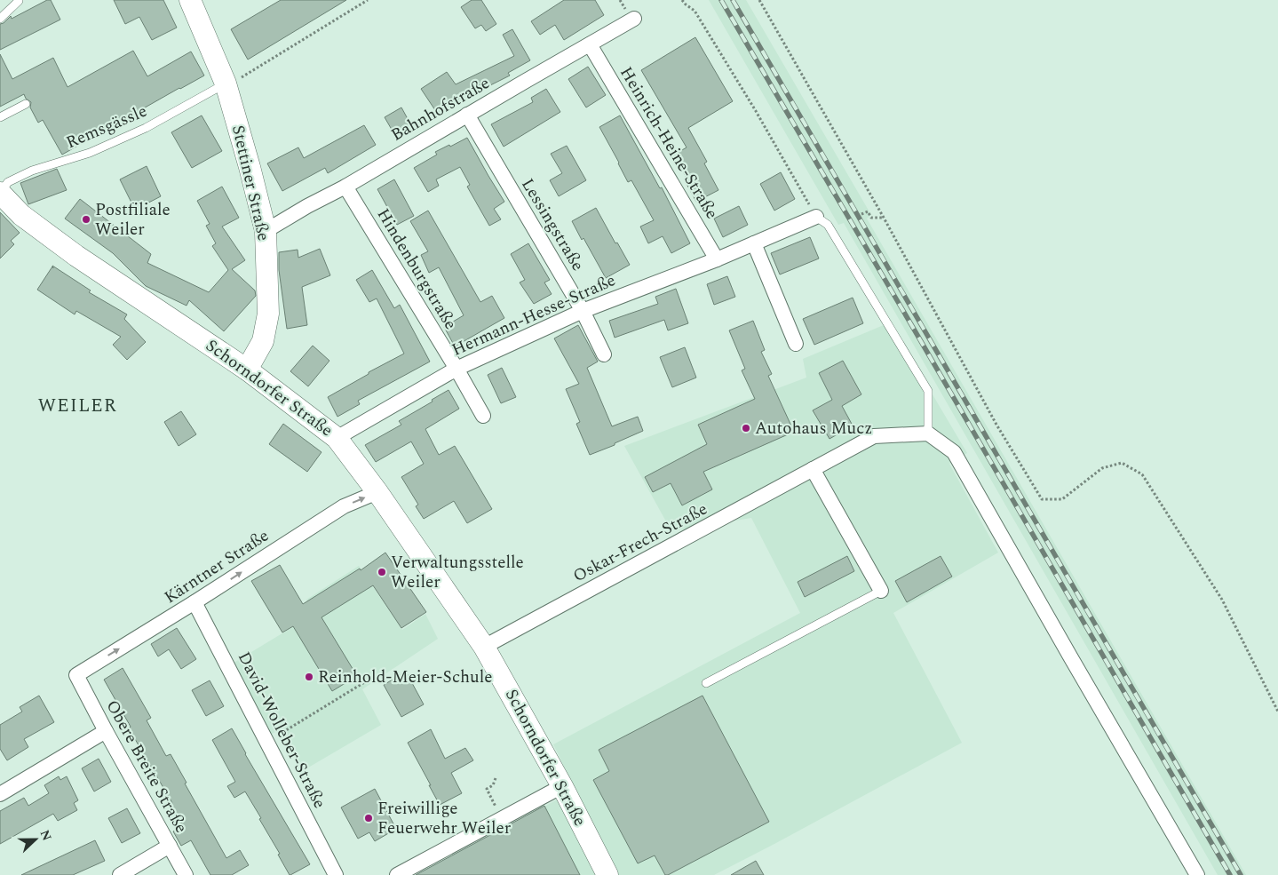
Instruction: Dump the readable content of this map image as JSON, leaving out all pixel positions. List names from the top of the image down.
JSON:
{
  "streets": {
    "street": [
      "Bahnhofstraße",
      "Heinrich-Heine-Straße",
      "Stettiner Straße",
      "Lessingstraße",
      "Hindenburgstraße",
      "Hermann-Hesse-Straße",
      "Schorndorfer Straße",
      "Oskar-Frech-Straße",
      "Kärntner Straße",
      "David-Wolleber-Straße",
      "Obere Breite Straße"
    ],
    "lane": ["Remsgässle"]
  },
  "crossings": [
    ["Bahnhofstraße", "Heinrich-Heine-Straße"],
    ["Bahnhofstraße", "Stettiner Straße"],
    ["Bahnhofstraße", "Lessingstraße"],
    ["Bahnhofstraße", "Hindenburgstraße"],
    ["Remsgässle", "Stettiner Straße"],
    ["Remsgässle", "Schorndorfer Straße"],
    ["Heinrich-Heine-Straße", "Hermann-Hesse-Straße"],
    ["Stettiner Straße", "Schorndorfer Straße"],
    ["Lessingstraße", "Hermann-Hesse-Straße"],
    ["Hindenburgstraße", "Hermann-Hesse-Straße"],
    ["Hermann-Hesse-Straße", "Schorndorfer Straße"],
    ["Schorndorfer Straße", "Oskar-Frech-Straße"],
    ["Schorndorfer Straße", "Kärntner Straße"],
    ["Kärntner Straße", "David-Wolleber-Straße"],
    ["Kärntner Straße", "Obere Breite Straße"]
  ],
  "one_way": ["Kärntner Straße"],
  "districts": ["WEILER"],
  "places": [
    "Postfiliale Weiler",
    "Autohaus Mucz",
    "Verwaltungsstelle Weiler",
    "Reinhold-Meier-Schule",
    "Freiwillige Feuerwehr Weiler"
  ],
  "north": "right"
}
